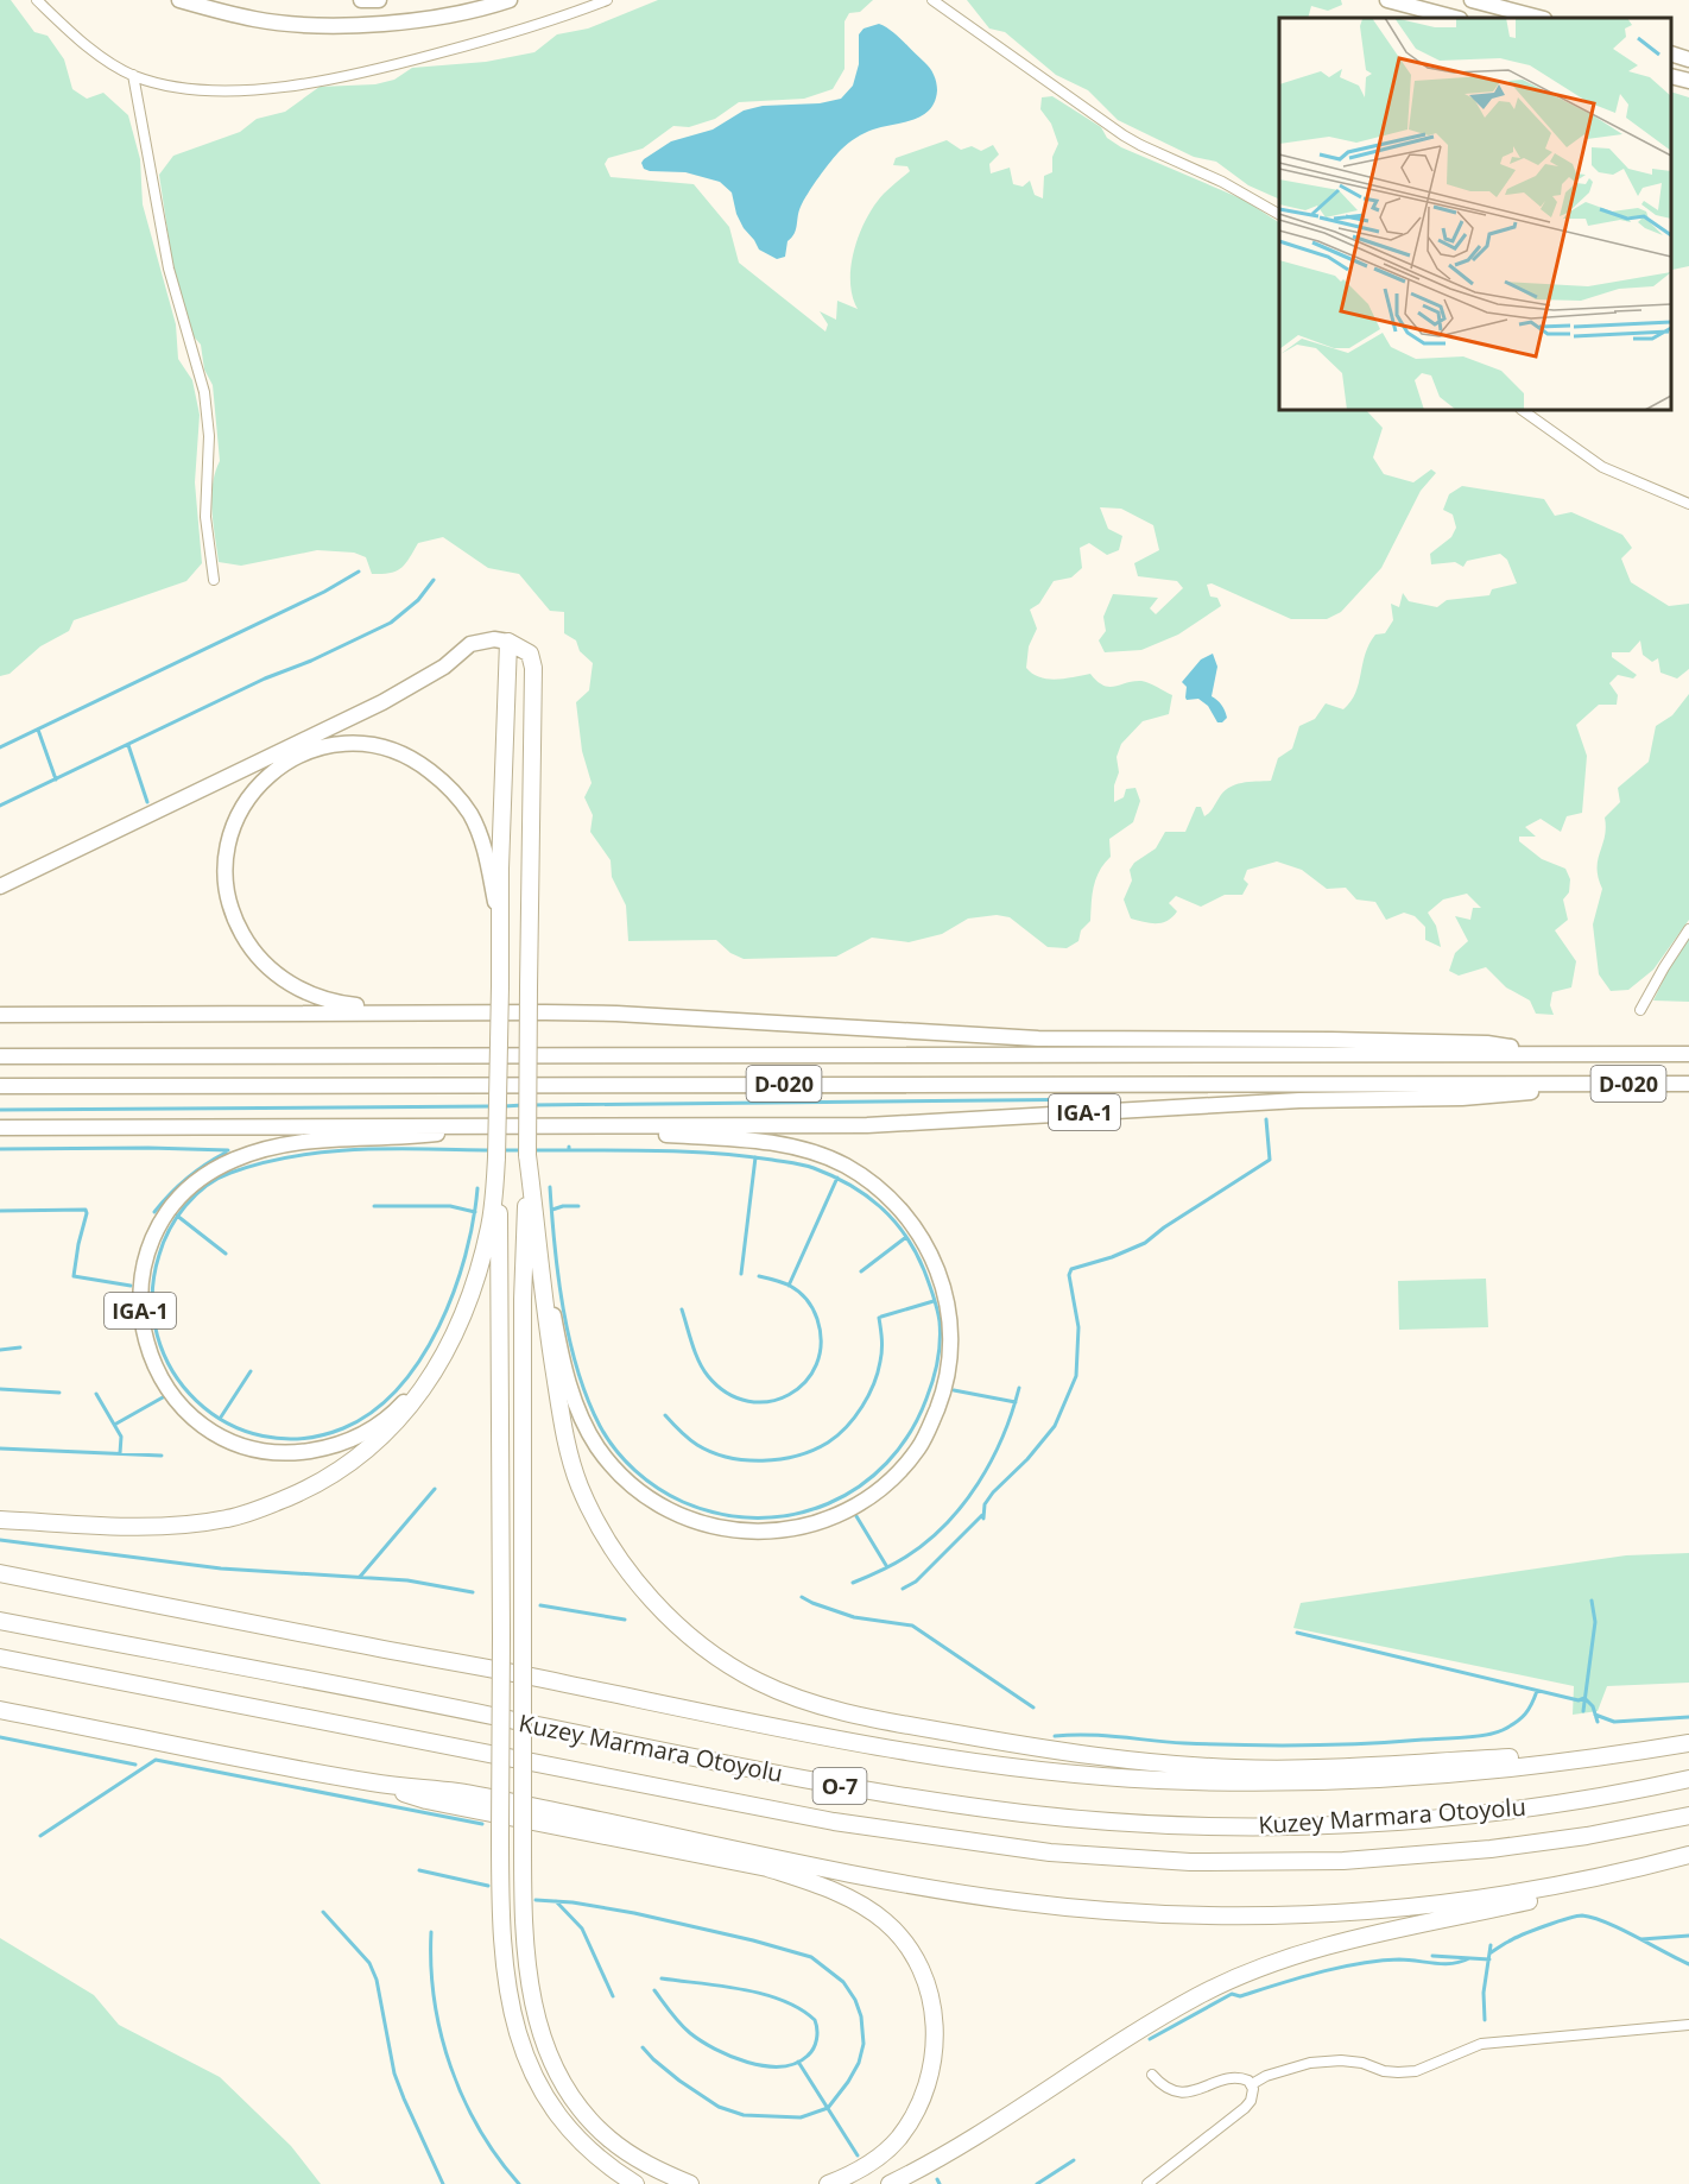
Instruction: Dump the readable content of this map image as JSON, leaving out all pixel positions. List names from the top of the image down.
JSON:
{
  "streets": {
    "highway": ["IGA-1", "Kuzey Marmara Otoyolu", "O-7"],
    "main road": ["D-020"]
  },
  "crossings": [
    ["D-020", "IGA-1"]
  ]
}
